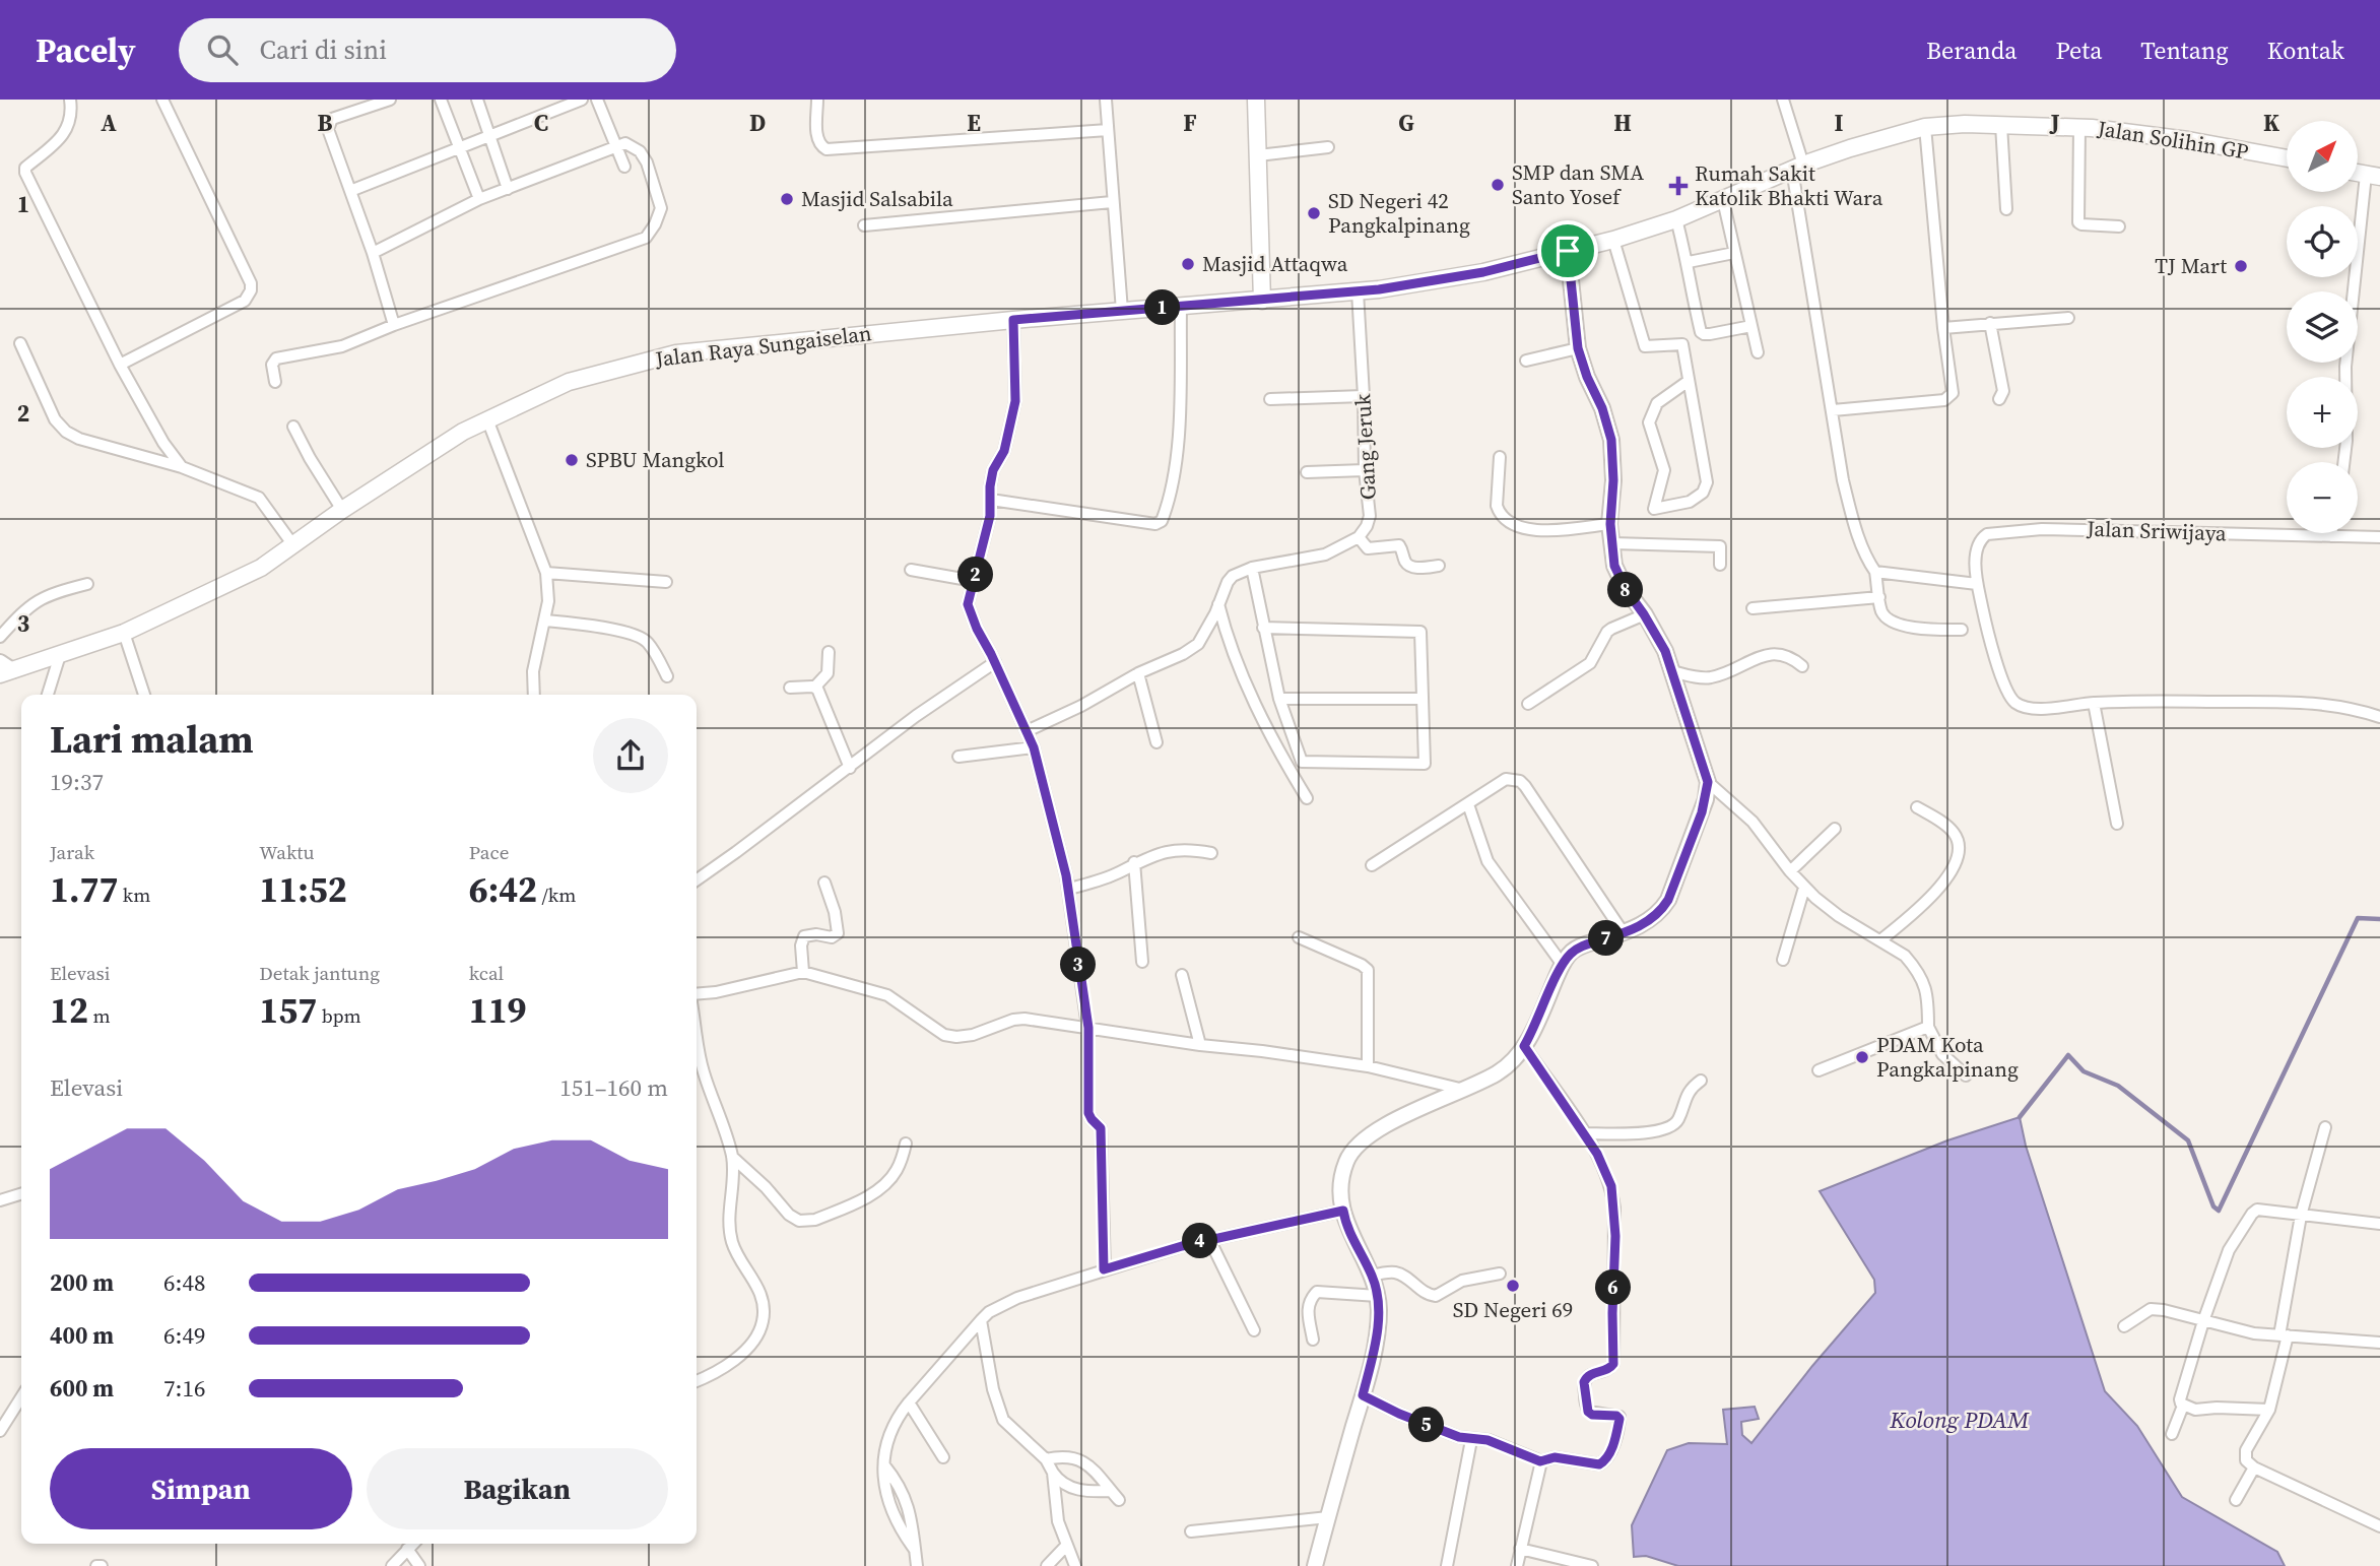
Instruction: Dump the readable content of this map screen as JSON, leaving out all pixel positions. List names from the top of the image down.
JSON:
{
  "streets": {
    "main road": ["Jalan Solihin GP", "Jalan Raya Sungaiselan"],
    "street": ["Gang Jeruk", "Jalan Sriwijaya"]
  },
  "crossings": [
    ["Jalan Solihin GP", "Jalan Raya Sungaiselan"],
    ["Jalan Solihin GP", "Gang Jeruk"]
  ],
  "water": ["Kolong PDAM"],
  "places": {
    "other": [
      "SMP dan SMA Santo Yosef",
      "Masjid Salsabila",
      "SD Negeri 42 Pangkalpinang",
      "Masjid Attaqwa",
      "TJ Mart",
      "SPBU Mangkol",
      "PDAM Kota Pangkalpinang",
      "SD Negeri 69"
    ],
    "health": ["Rumah Sakit Katolik Bhakti Wara"]
  },
  "north": "top right",
  "page": {
    "header": "Pacely",
    "search": "Cari di sini",
    "nav": [
      "Beranda",
      "Peta",
      "Tentang",
      "Kontak"
    ],
    "map_buttons": ["+", "−"],
    "pins": [
      "1",
      "2",
      "8",
      "7",
      "3",
      "4",
      "6",
      "5"
    ],
    "heading": ["Lari malam", "19:37"],
    "stats": [
      ["Jarak", "1.77 km"],
      ["Waktu", "11:52"],
      ["Pace", "6:42 /km"],
      ["Elevasi", "12 m"],
      ["Detak jantung", "157 bpm"],
      ["kcal", "119"]
    ],
    "chart": ["Elevasi", "151–160 m"],
    "list": [
      {
        "name": "200 m",
        "note": "6:48"
      },
      {
        "name": "400 m",
        "note": "6:49"
      },
      {
        "name": "600 m",
        "note": "7:16"
      }
    ],
    "buttons": ["Simpan", "Bagikan"]
  },
  "grid": {
    "columns": [
      "A",
      "B",
      "C",
      "D",
      "E",
      "F",
      "G",
      "H",
      "I",
      "J",
      "K"
    ],
    "rows": ["1", "2", "3"]
  }
}
